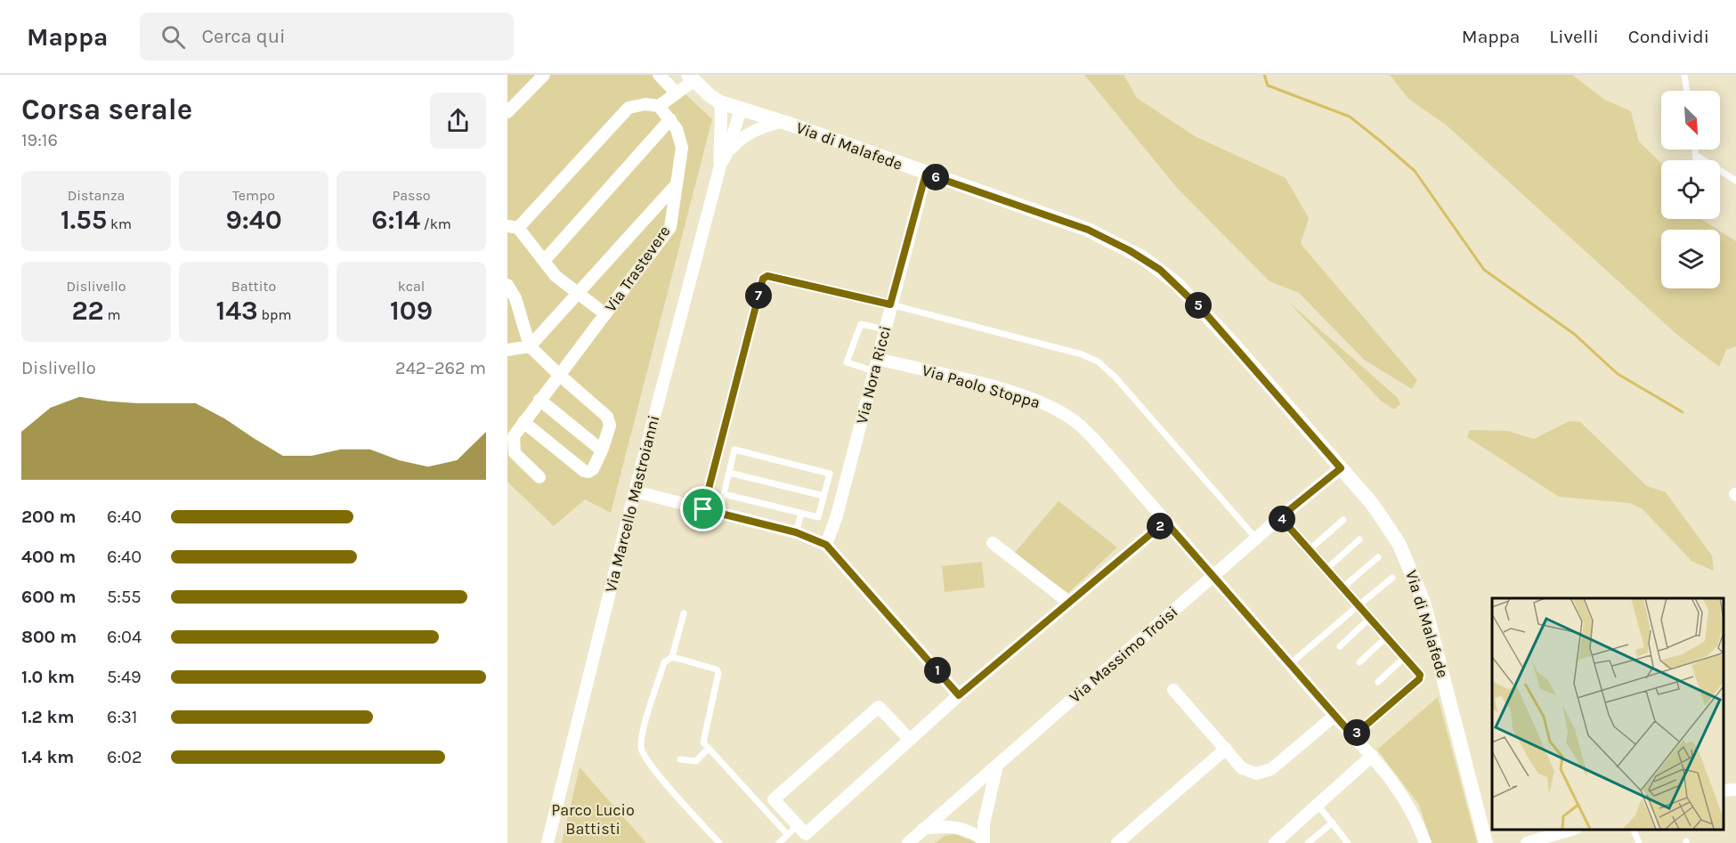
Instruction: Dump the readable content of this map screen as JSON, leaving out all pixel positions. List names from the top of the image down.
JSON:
{
  "streets": {
    "street": [
      "Via di Malafede",
      "Via Trastevere",
      "Via Nora Ricci",
      "Via Paolo Stoppa",
      "Via Marcello Mastroianni",
      "Via Massimo Troisi"
    ]
  },
  "crossings": [
    ["Via di Malafede", "Via Nora Ricci"],
    ["Via di Malafede", "Via Massimo Troisi"],
    ["Via Nora Ricci", "Via Paolo Stoppa"],
    ["Via Paolo Stoppa", "Via Massimo Troisi"]
  ],
  "parks": ["Parco Lucio Battisti"],
  "north": "bottom right",
  "page": {
    "header": "Mappa",
    "search": "Cerca qui",
    "nav": ["Mappa", "Livelli", "Condividi"],
    "heading": ["Corsa serale", "19:16"],
    "pins": [
      "6",
      "7",
      "5",
      "4",
      "2",
      "1",
      "3"
    ],
    "stats": [
      ["Distanza", "1.55 km"],
      ["Tempo", "9:40"],
      ["Passo", "6:14 /km"],
      ["Dislivello", "22 m"],
      ["Battito", "143 bpm"],
      ["kcal", "109"]
    ],
    "chart": ["Dislivello", "242–262 m"],
    "list": [
      {
        "name": "200 m",
        "note": "6:40"
      },
      {
        "name": "400 m",
        "note": "6:40"
      },
      {
        "name": "600 m",
        "note": "5:55"
      },
      {
        "name": "800 m",
        "note": "6:04"
      },
      {
        "name": "1.0 km",
        "note": "5:49"
      },
      {
        "name": "1.2 km",
        "note": "6:31"
      },
      {
        "name": "1.4 km",
        "note": "6:02"
      }
    ]
  }
}
